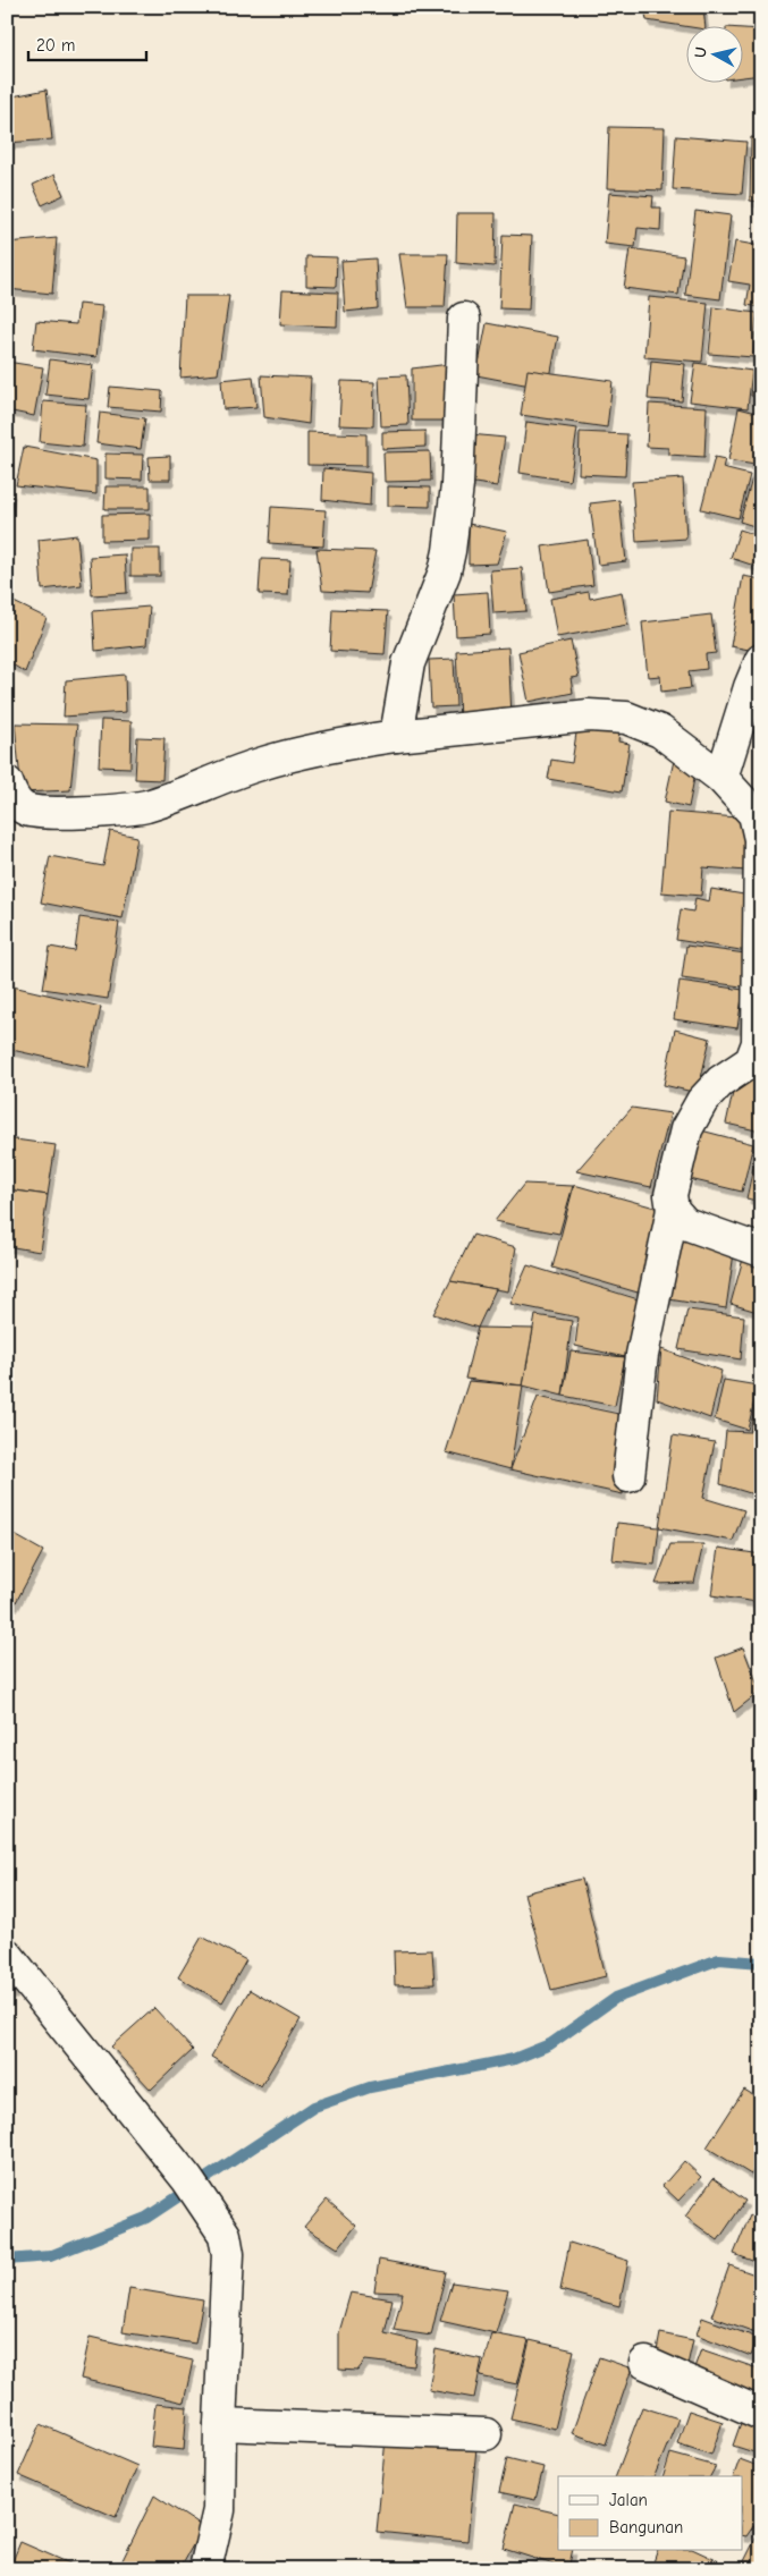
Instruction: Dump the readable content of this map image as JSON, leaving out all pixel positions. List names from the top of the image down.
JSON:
{
  "legend": ["Jalan", "Bangunan"],
  "scale_bar": "20 m",
  "north": "left"
}
